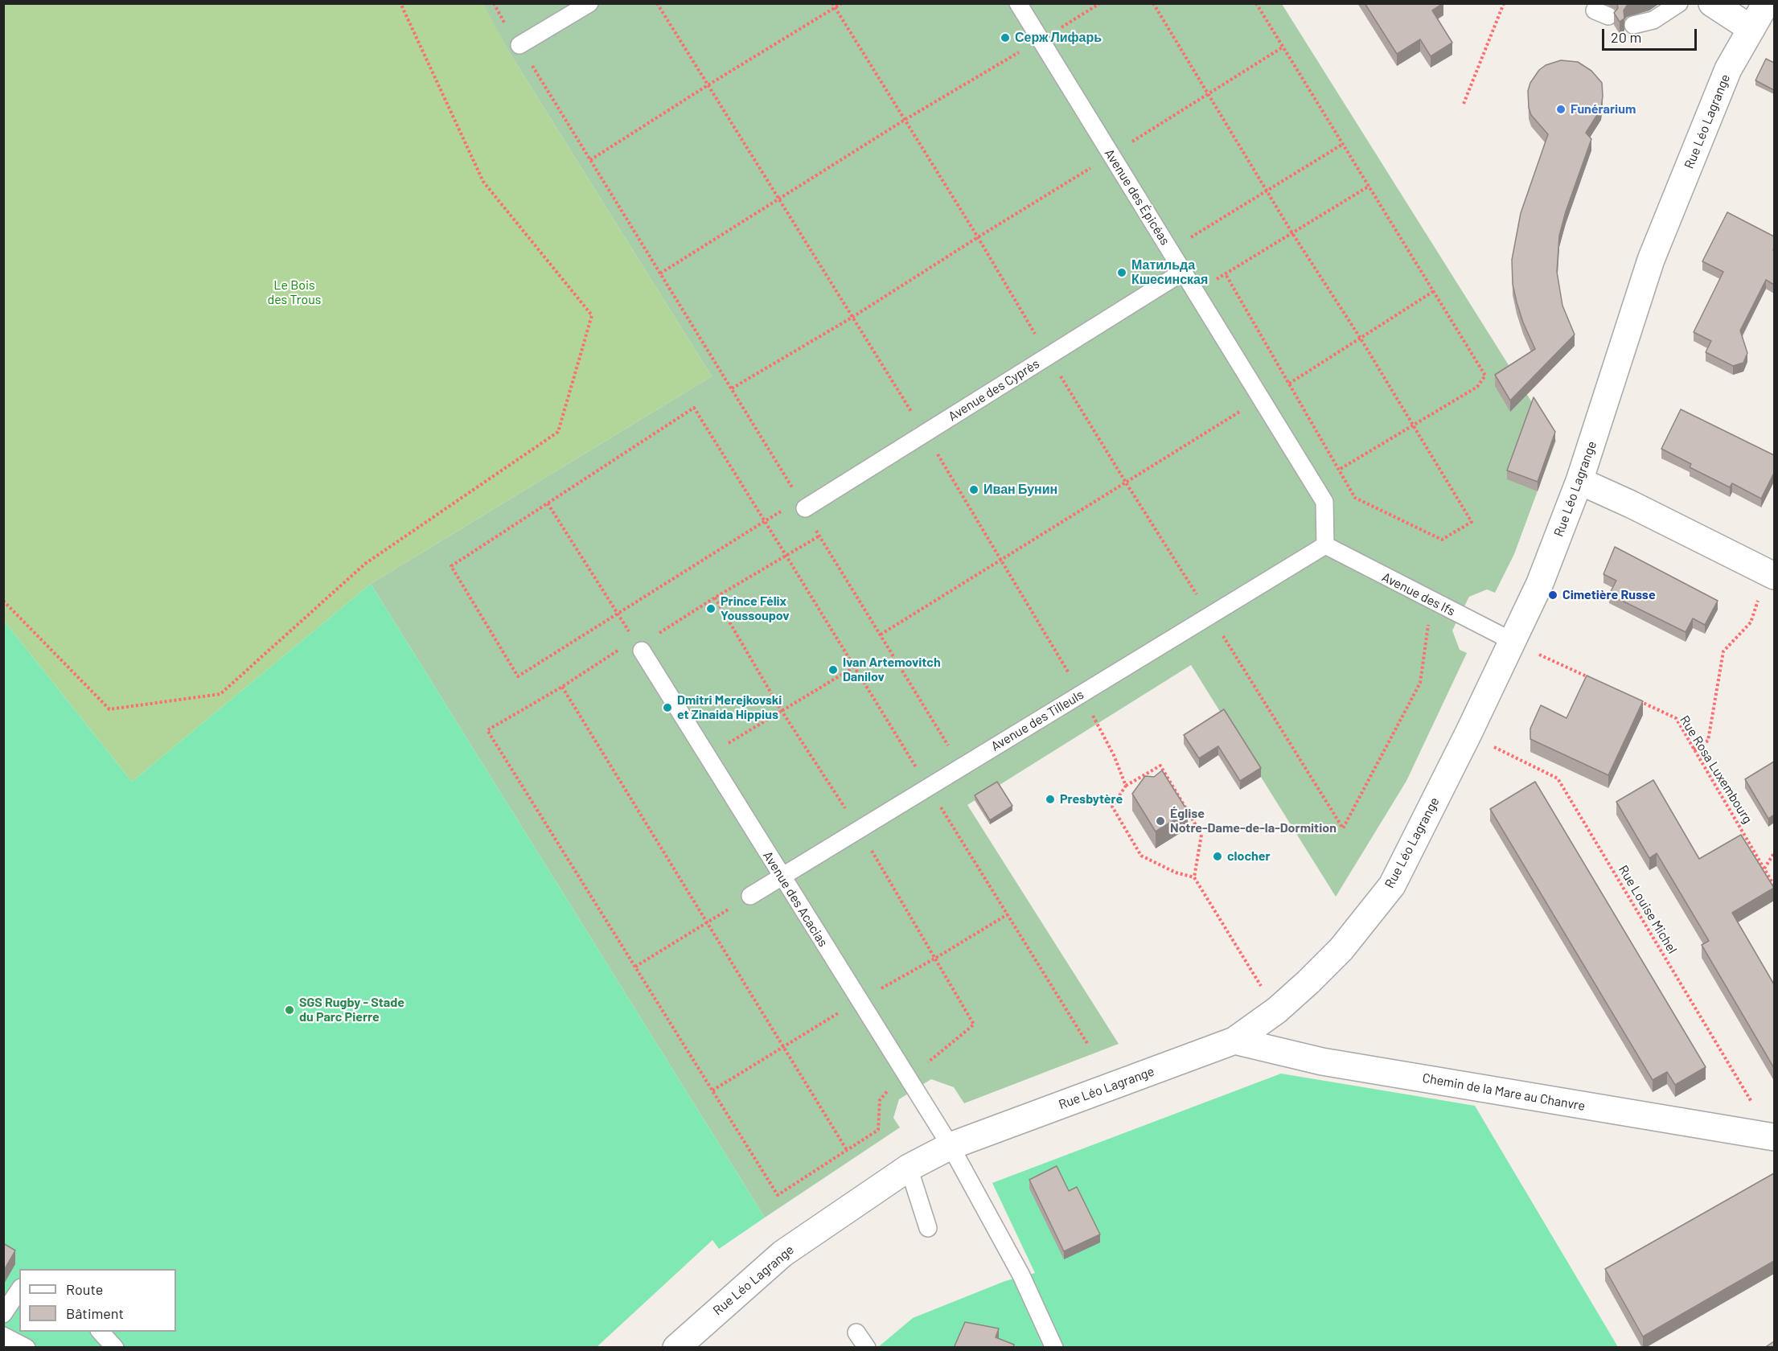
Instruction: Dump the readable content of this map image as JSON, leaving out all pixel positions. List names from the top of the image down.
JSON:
{
  "streets": {
    "street": ["Rue Léo Lagrange", "Chemin de la Mare au Chanvre"],
    "lane": [
      "Avenue des Épicéas",
      "Avenue des Cyprès",
      "Avenue des Ifs",
      "Avenue des Tilleuls",
      "Avenue des Acacias"
    ],
    "path": ["Rue Rosa Luxembourg", "Rue Louise Michel"]
  },
  "crossings": [
    ["Rue Léo Lagrange", "Avenue des Ifs"],
    ["Rue Léo Lagrange", "Avenue des Acacias"],
    ["Rue Léo Lagrange", "Rue Louise Michel"],
    ["Rue Léo Lagrange", "Chemin de la Mare au Chanvre"],
    ["Avenue des Épicéas", "Avenue des Cyprès"],
    ["Avenue des Épicéas", "Avenue des Ifs"],
    ["Avenue des Épicéas", "Avenue des Tilleuls"],
    ["Avenue des Ifs", "Avenue des Tilleuls"],
    ["Avenue des Tilleuls", "Avenue des Acacias"],
    ["Rue Louise Michel", "Chemin de la Mare au Chanvre"]
  ],
  "parks": ["Le Bois des Trous"],
  "places": [
    "Серж Лифарь",
    "Funérarium",
    "Матильда Кшесинская",
    "Иван Бунин",
    "Cimetière Russe",
    "Prince Félix Youssoupov",
    "Ivan Artemovitch Danilov",
    "Dmitri Merejkovski et Zinaida Hippius",
    "Presbytère",
    "Église Notre-Dame-de-la-Dormition",
    "clocher",
    "SGS Rugby - Stade du Parc Pierre"
  ],
  "legend": ["Route", "Bâtiment"],
  "scale_bar": "20 m"
}
